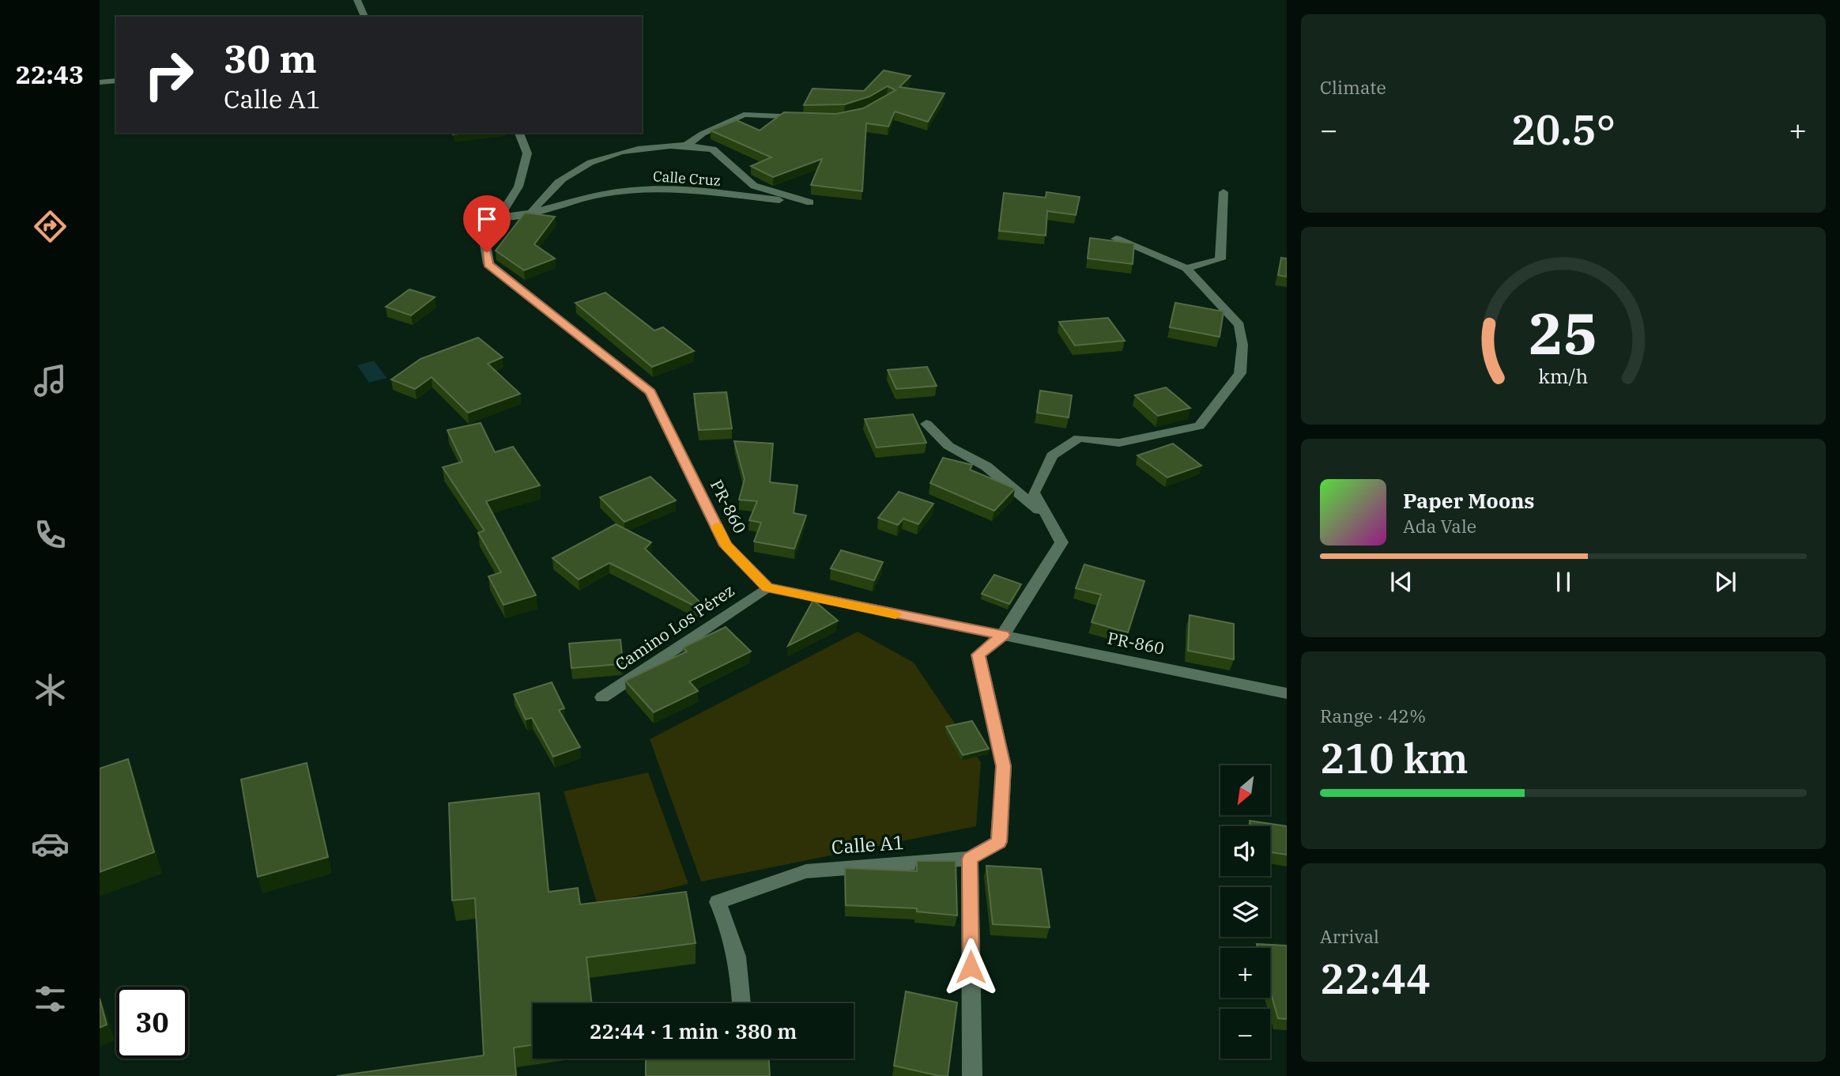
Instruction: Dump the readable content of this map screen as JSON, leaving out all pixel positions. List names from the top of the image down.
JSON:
{
  "streets": {
    "street": [
      "Calle Cruz",
      "PR-860",
      "Camino Los Pérez",
      "Calle A1"
    ]
  },
  "crossings": [
    ["Calle Cruz", "PR-860"],
    ["PR-860", "Camino Los Pérez"],
    ["PR-860", "Calle A1"]
  ],
  "north": "bottom left",
  "page": {
    "tabs": "22:43",
    "tile": [
      "Climate",
      ["Range · 42%", "210 km"],
      ["Arrival", "22:44"]
    ],
    "turn": ["30 m", "Calle A1"],
    "heat": ["−", "20.5°", "+"],
    "song": ["Paper Moons", "Ada Vale"],
    "map_buttons": ["+", "−"],
    "limit": "30",
    "trip": "22:44 · 1 min · 380 m",
    "gauge": ["25", "km/h"]
  }
}
